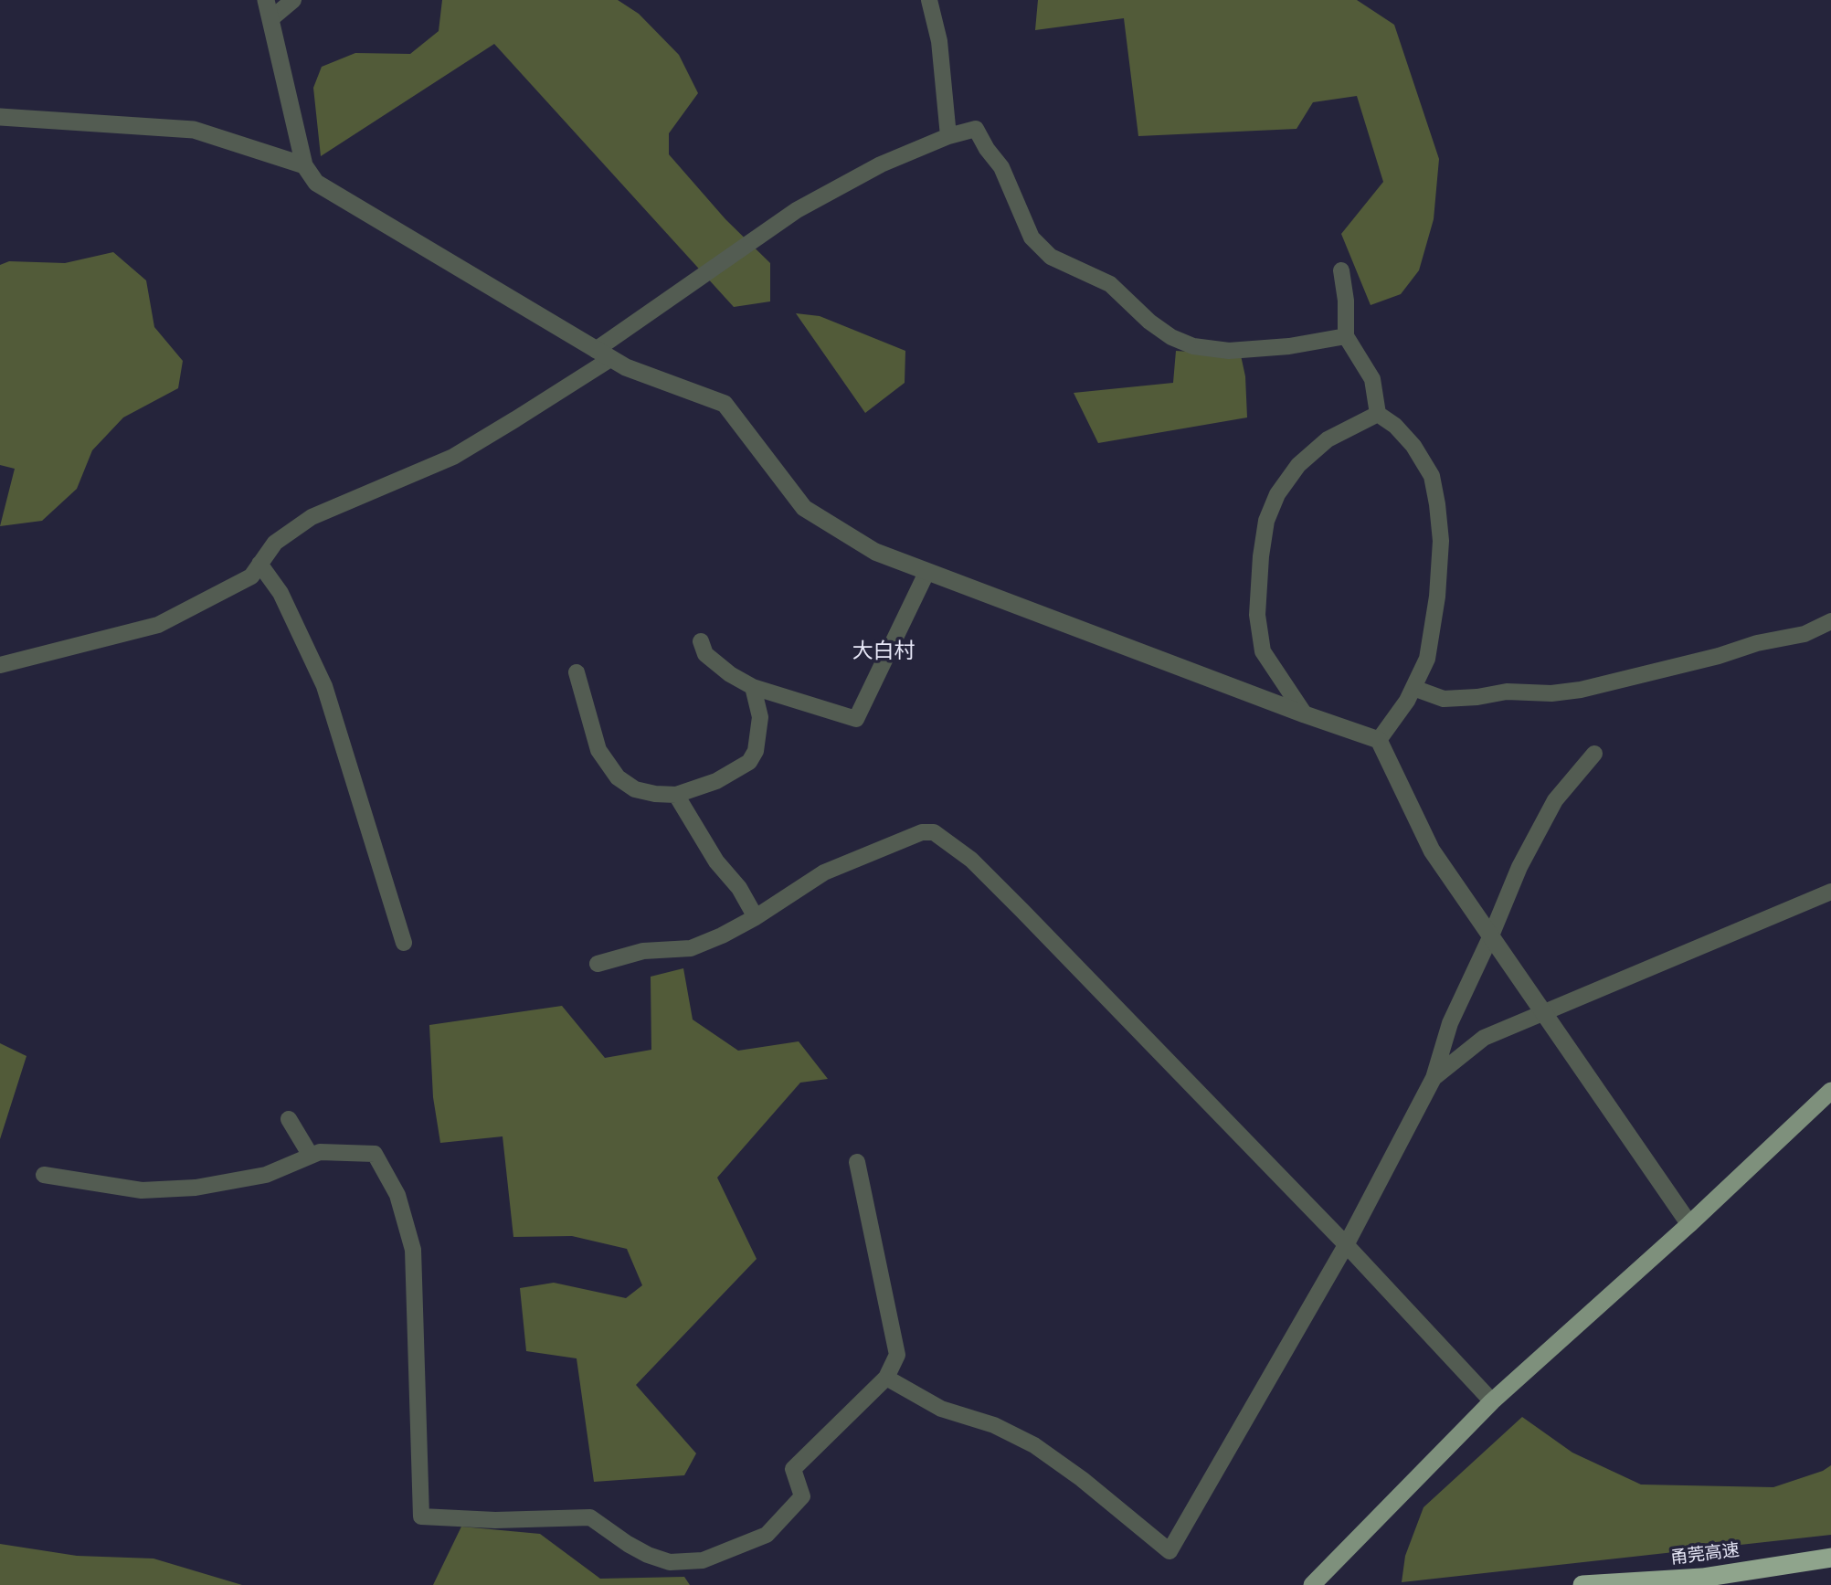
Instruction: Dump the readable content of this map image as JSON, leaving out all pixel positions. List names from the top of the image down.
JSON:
{
  "streets": {
    "highway": ["甬莞高速"]
  },
  "districts": ["大白村"]
}
